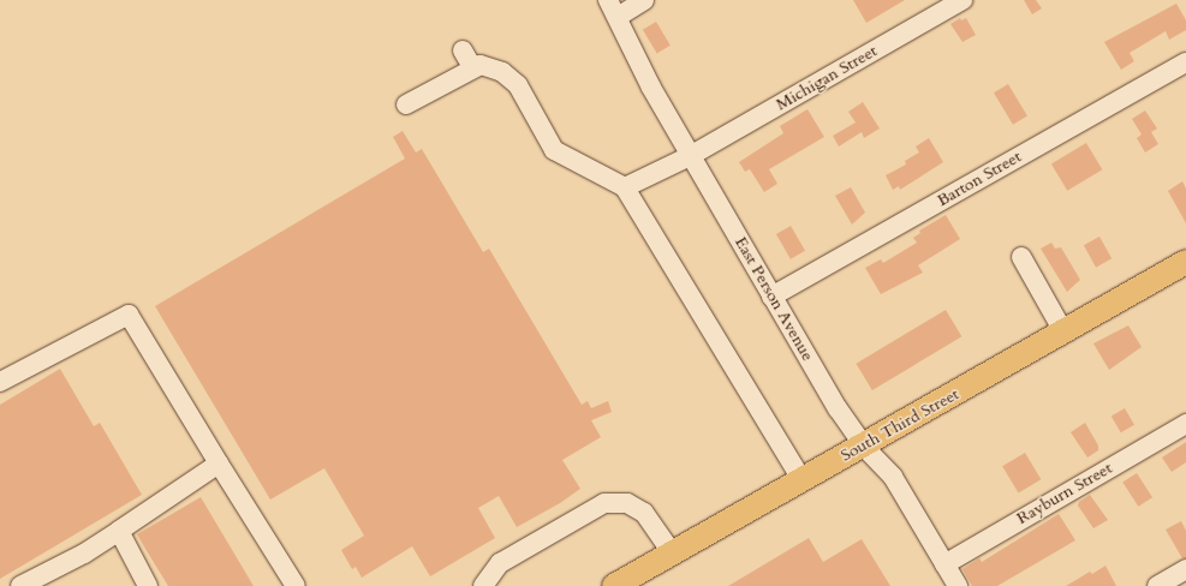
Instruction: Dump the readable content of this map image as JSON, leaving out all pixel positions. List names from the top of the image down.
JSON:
{
  "streets": {
    "main road": ["South Third Street"],
    "street": [
      "Michigan Street",
      "Barton Street",
      "East Person Avenue",
      "Rayburn Street"
    ]
  },
  "crossings": [
    ["Michigan Street", "East Person Avenue"],
    ["Barton Street", "East Person Avenue"],
    ["East Person Avenue", "South Third Street"],
    ["East Person Avenue", "Rayburn Street"]
  ]
}
